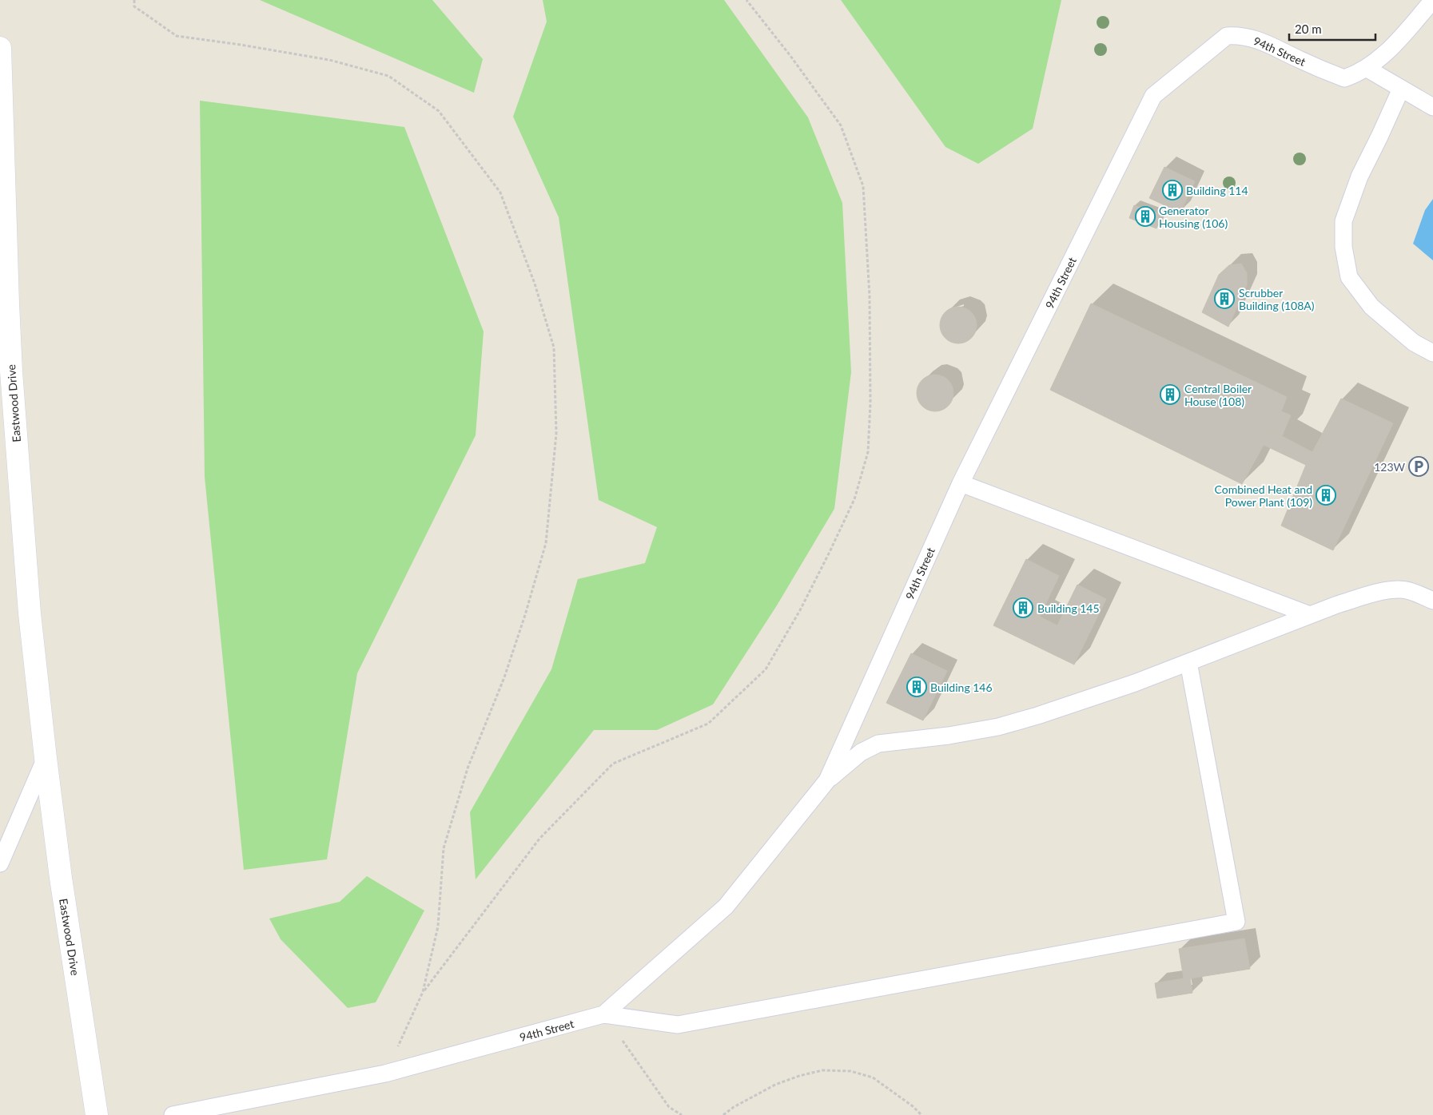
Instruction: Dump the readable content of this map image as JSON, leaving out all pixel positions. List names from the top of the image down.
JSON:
{
  "streets": {
    "street": ["Eastwood Drive"],
    "lane": ["94th Street"]
  },
  "places": {
    "building": [
      "Building 114",
      "Generator Housing (106)",
      "Scrubber Building (108A)",
      "Central Boiler House (108)",
      "Combined Heat and Power Plant (109)",
      "Building 145",
      "Building 146"
    ],
    "parking": ["123W"]
  },
  "scale_bar": "20 m"
}
